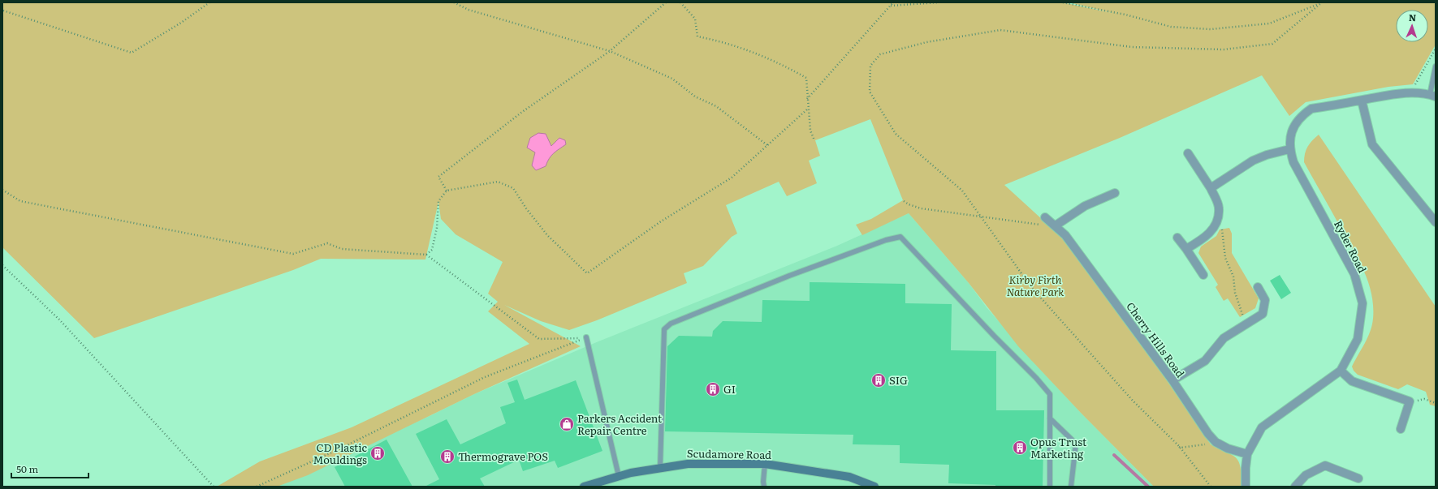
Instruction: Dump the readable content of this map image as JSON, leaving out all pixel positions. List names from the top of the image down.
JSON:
{
  "streets": {
    "street": ["Ryder Road", "Cherry Hills Road", "Scudamore Road"]
  },
  "crossings": [
    ["Ryder Road", "Cherry Hills Road"]
  ],
  "parks": ["Kirby Firth Nature Park"],
  "places": {
    "building": [
      "SIG",
      "GI",
      "Opus Trust Marketing",
      "CD Plastic Mouldings",
      "Thermograve POS"
    ],
    "shop": ["Parkers Accident Repair Centre"]
  },
  "scale_bar": "50 m",
  "north": "top"
}
